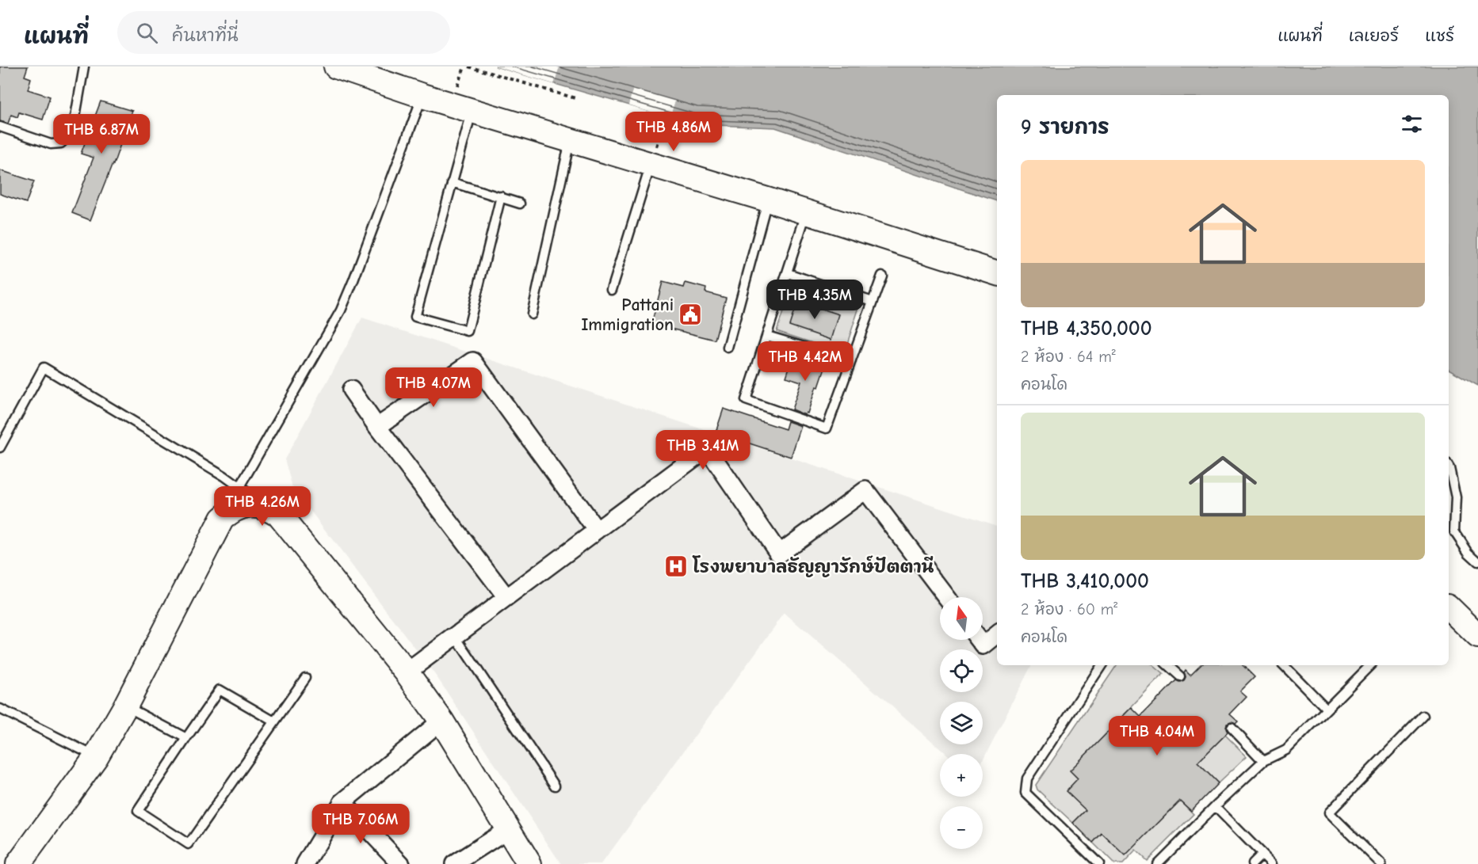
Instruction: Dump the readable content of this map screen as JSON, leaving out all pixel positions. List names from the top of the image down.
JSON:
{
  "places": {
    "public building": ["Pattani Immigration"],
    "hospital": ["โรงพยาบาลธัญญารักษ์ปัตตานี"]
  },
  "north": "top",
  "page": {
    "header": "แผนที่",
    "search": "ค้นหาที่นี่",
    "nav": ["แผนที่", "เลเยอร์", "แชร์"],
    "heading": "9 รายการ",
    "price": [
      "THB 4.86M",
      "THB 6.87M",
      "THB 4.35M",
      "THB 4.42M",
      "THB 4.07M",
      "THB 3.41M",
      "THB 4.26M",
      "THB 4.04M",
      "THB 7.06M"
    ],
    "list": [
      {
        "name": "THB 4,350,000",
        "note": "2 ห้อง · 64 m² · คอนโด"
      },
      {
        "name": "THB 3,410,000",
        "note": "2 ห้อง · 60 m² · คอนโด"
      }
    ],
    "map_buttons": ["+", "−"]
  }
}
